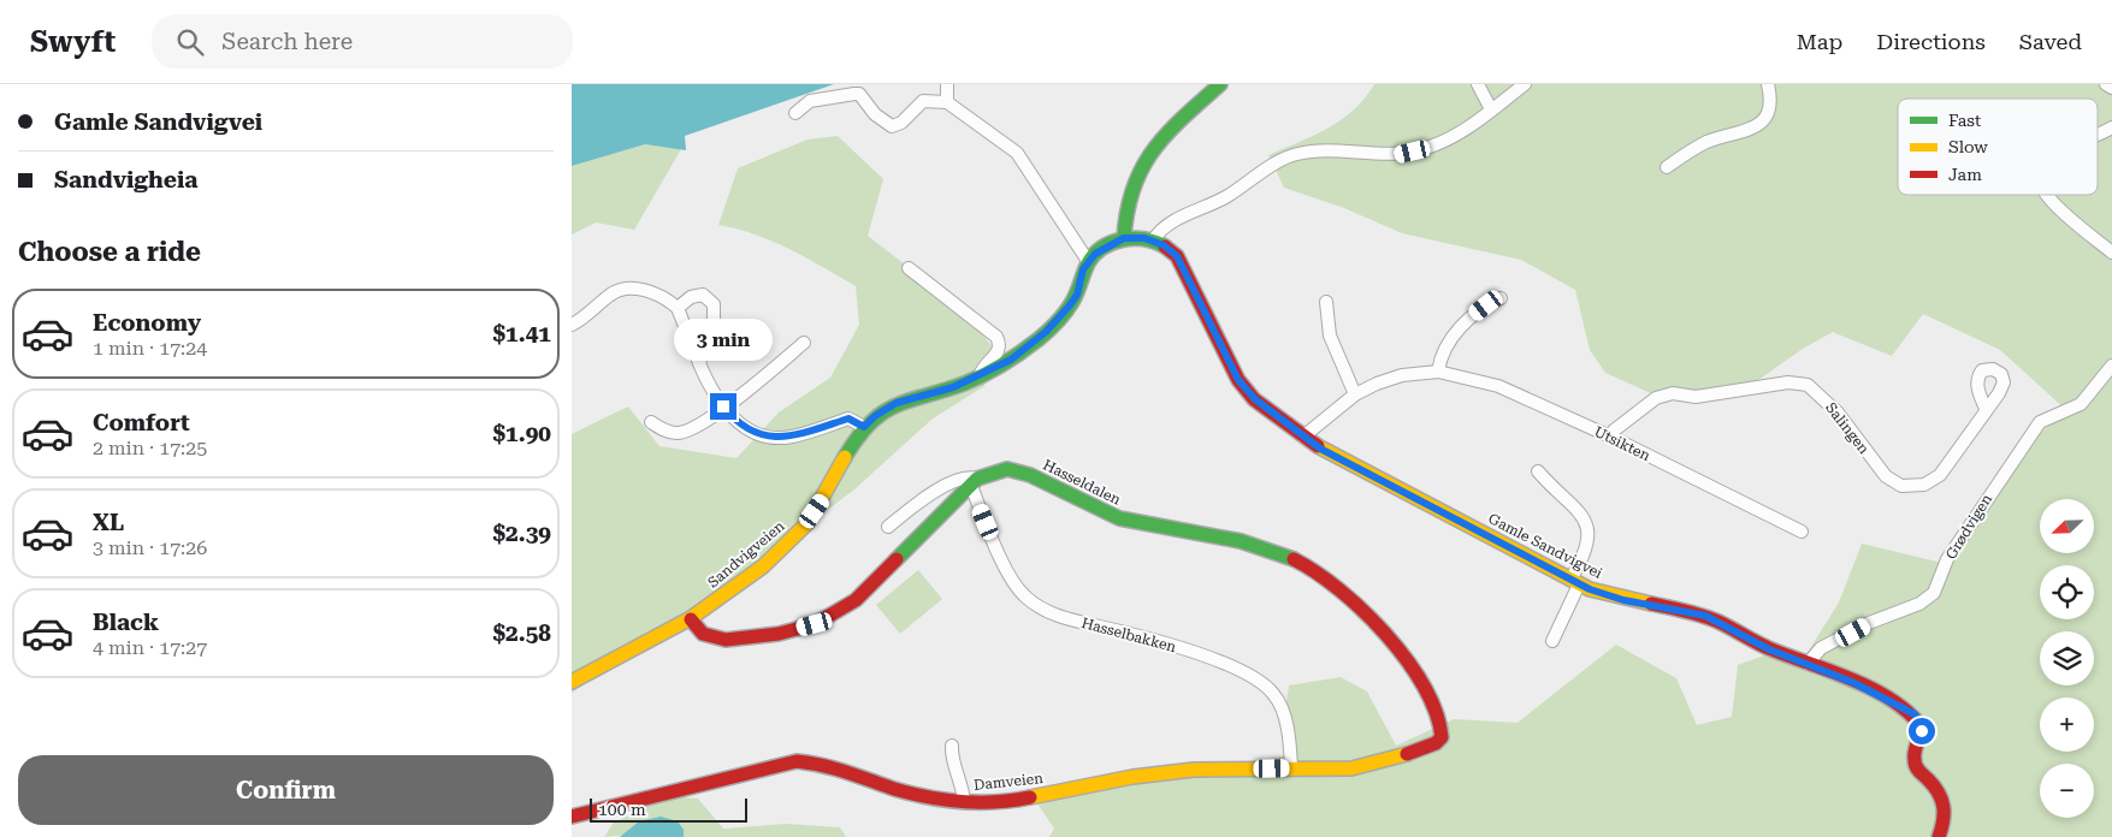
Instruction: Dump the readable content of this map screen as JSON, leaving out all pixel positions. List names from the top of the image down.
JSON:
{
  "streets": {
    "street": [
      "Salingen",
      "Utsikten",
      "Hasseldalen",
      "Grødvigen",
      "Gamle Sandvigvei",
      "Sandvigveien",
      "Hasselbakken",
      "Damveien"
    ]
  },
  "crossings": [
    ["Salingen", "Utsikten"],
    ["Utsikten", "Gamle Sandvigvei"],
    ["Hasseldalen", "Sandvigveien"],
    ["Hasseldalen", "Hasselbakken"],
    ["Hasseldalen", "Damveien"],
    ["Grødvigen", "Gamle Sandvigvei"],
    ["Hasselbakken", "Damveien"]
  ],
  "legend": ["Fast", "Slow", "Jam"],
  "scale_bar": "100 m",
  "north": "bottom left",
  "page": {
    "header": "Swyft",
    "search": "Search here",
    "nav": ["Map", "Directions", "Saved"],
    "banner": ["Gamle Sandvigvei", "Sandvigheia"],
    "heading": "Choose a ride",
    "list": [
      {
        "name": "Economy",
        "note": "1 min · 17:24",
        "value": "$1.41"
      },
      {
        "name": "Comfort",
        "note": "2 min · 17:25",
        "value": "$1.90"
      },
      {
        "name": "XL",
        "note": "3 min · 17:26",
        "value": "$2.39"
      },
      {
        "name": "Black",
        "note": "4 min · 17:27",
        "value": "$2.58"
      }
    ],
    "bubble": "3 min",
    "map_buttons": ["+", "−"],
    "buttons": "Confirm",
    "scale": "100 m"
  }
}
